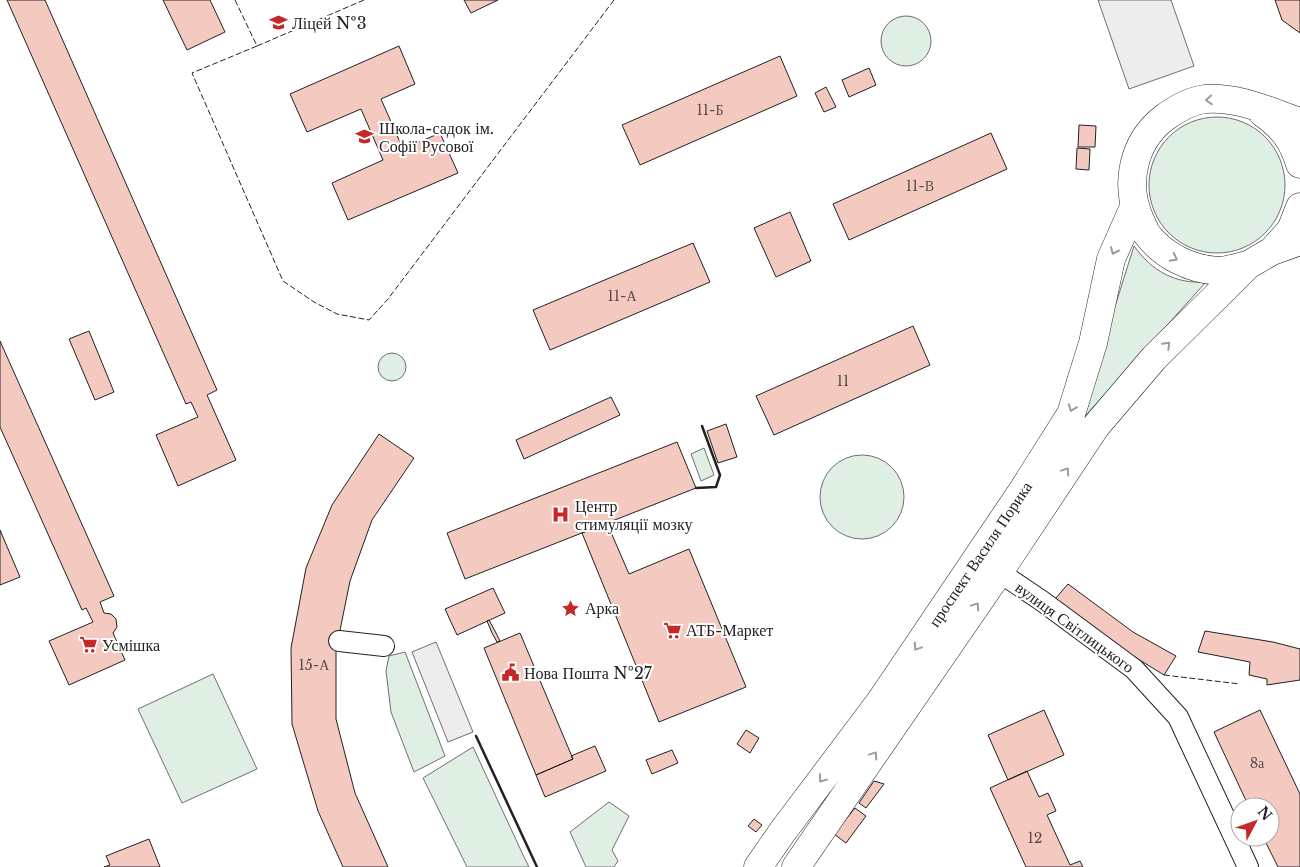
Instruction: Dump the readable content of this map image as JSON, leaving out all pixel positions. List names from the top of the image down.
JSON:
{
  "streets": {
    "street": ["проспект Василя Порика", "вулиця Світлицького"]
  },
  "crossings": [
    ["проспект Василя Порика", "вулиця Світлицького"]
  ],
  "places": {
    "school or university": ["Ліцей №3", "Школа-садок ім. Софії Русової"],
    "hospital": ["Центр стимуляції мозку"],
    "place": ["Арка"],
    "supermarket": ["АТБ-Маркет", "Усмішка"],
    "public building": ["Нова Пошта №27"]
  },
  "house_numbers": [
    "11-Б",
    "11-В",
    "11-А",
    "11",
    "15-А",
    "8а",
    "12"
  ],
  "north": "top right"
}
